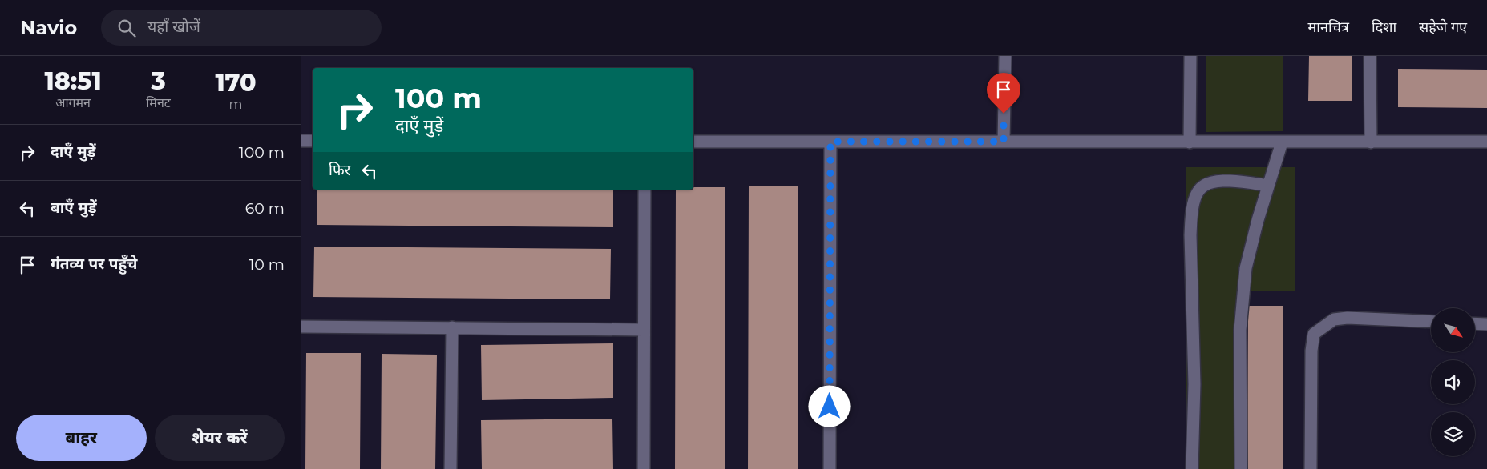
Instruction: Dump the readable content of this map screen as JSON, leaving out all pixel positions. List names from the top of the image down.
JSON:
{
  "north": "bottom right",
  "page": {
    "header": "Navio",
    "search": "यहाँ खोजें",
    "nav": ["मानचित्र", "दिशा", "सहेजे गए"],
    "eta": [
      "18:51",
      "आगमन",
      "3",
      "मिनट",
      "170",
      "m"
    ],
    "turn": ["100 m", "दाएँ मुड़ें"],
    "list": [
      {
        "name": "दाएँ मुड़ें",
        "value": "100 m"
      },
      {
        "name": "बाएँ मुड़ें",
        "value": "60 m"
      },
      {
        "name": "गंतव्य पर पहुँचे",
        "value": "10 m"
      }
    ],
    "then": "फिर",
    "buttons": ["बाहर", "शेयर करें"]
  }
}
